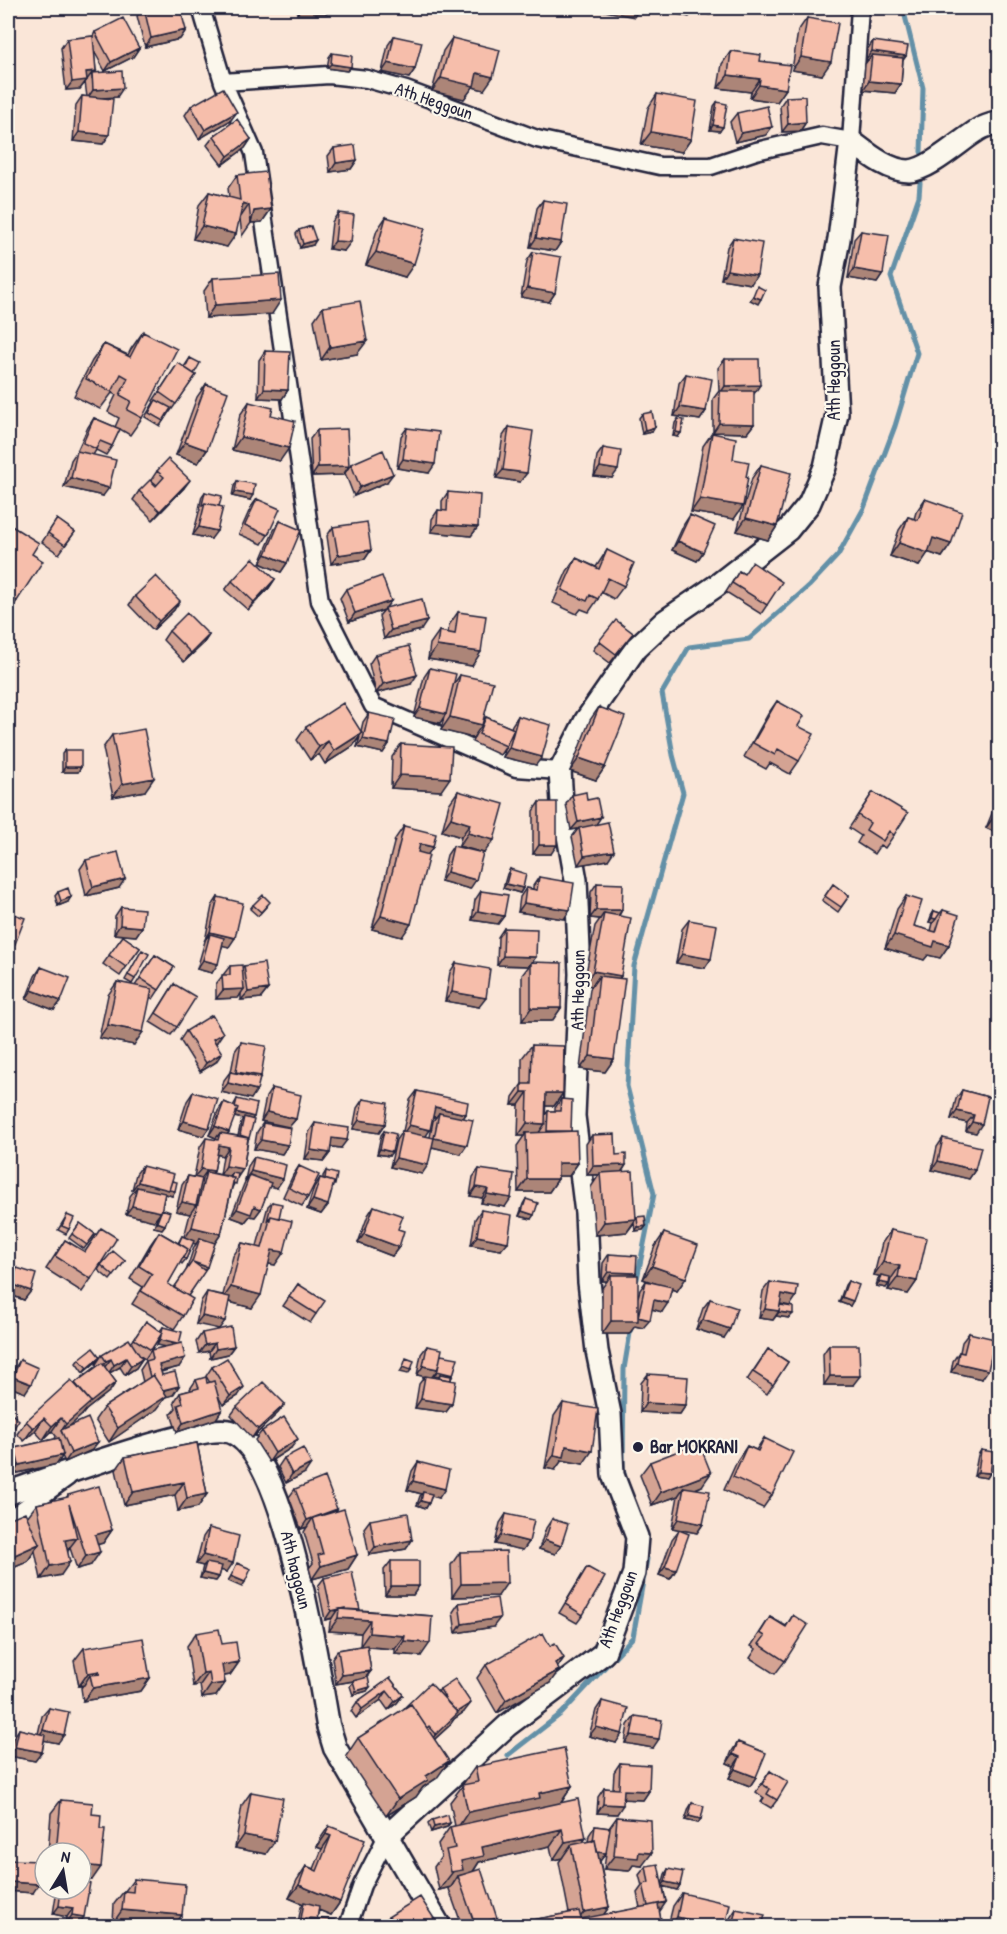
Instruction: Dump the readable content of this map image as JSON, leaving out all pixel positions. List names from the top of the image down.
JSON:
{
  "streets": {
    "main road": ["Ath haggoun"],
    "street": ["Ath Heggoun"]
  },
  "crossings": [
    ["Ath Heggoun", "Ath haggoun"]
  ],
  "places": ["Bar MOKRANI"],
  "north": "top"
}
